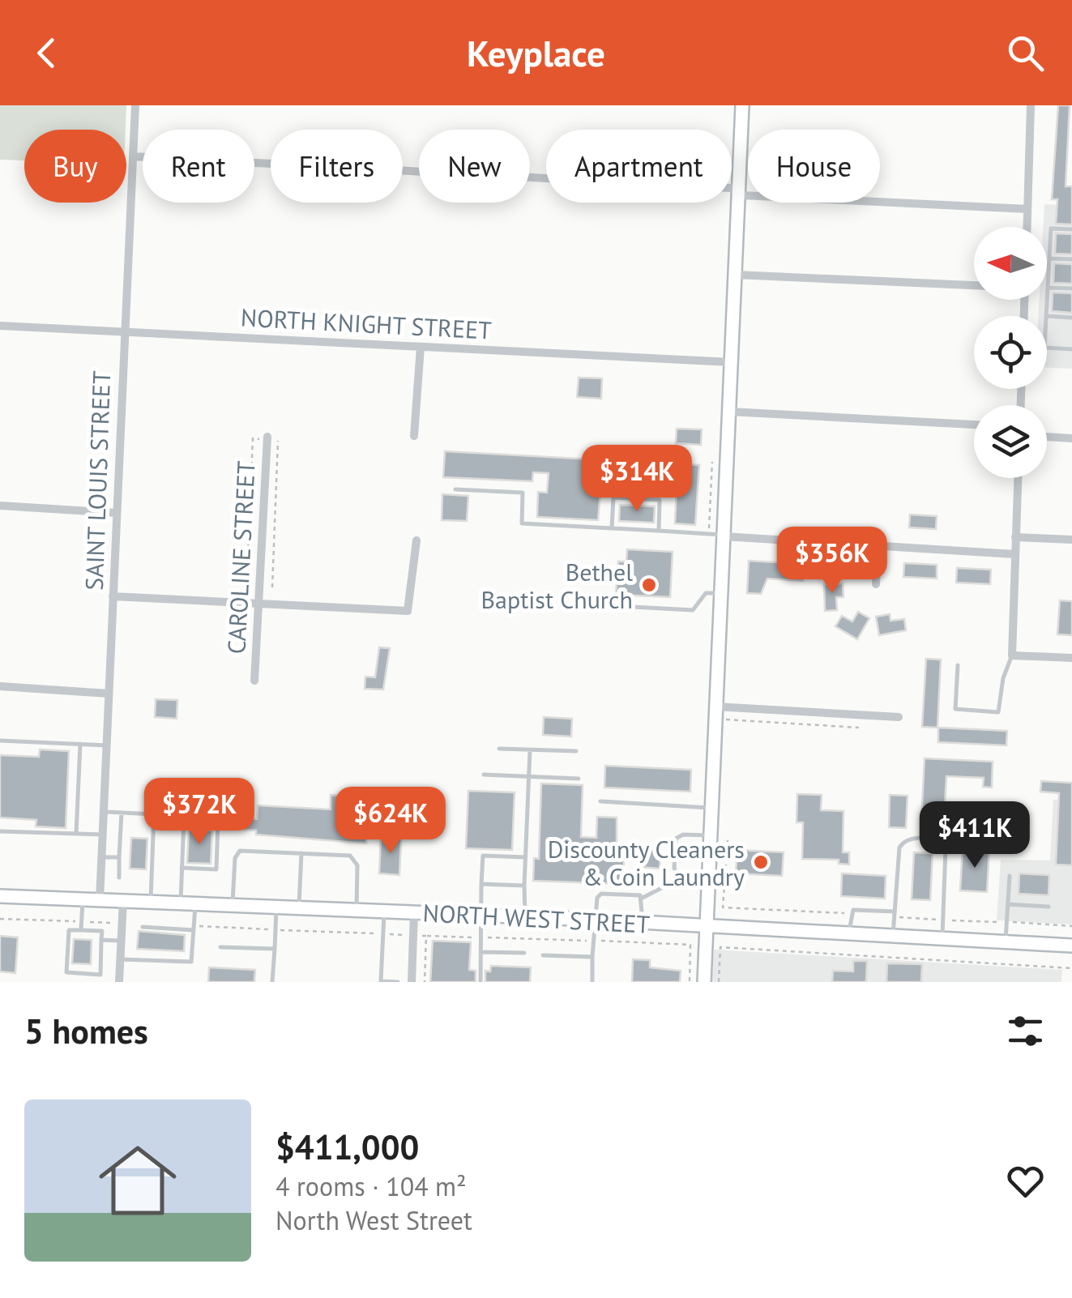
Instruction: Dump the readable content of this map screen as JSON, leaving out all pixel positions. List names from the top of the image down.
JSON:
{
  "streets": {
    "main road": ["NORTH WEST STREET"],
    "street": ["NORTH KNIGHT STREET", "SAINT LOUIS STREET", "CAROLINE STREET"]
  },
  "crossings": [
    ["NORTH KNIGHT STREET", "SAINT LOUIS STREET"],
    ["SAINT LOUIS STREET", "NORTH WEST STREET"]
  ],
  "places": ["Bethel Baptist Church", "Discounty Cleaners & Coin Laundry"],
  "north": "left",
  "page": {
    "header": "Keyplace",
    "chip": [
      "Buy",
      "Rent",
      "Filters",
      "New",
      "Apartment",
      "House"
    ],
    "price": [
      "$314K",
      "$356K",
      "$372K",
      "$624K",
      "$411K"
    ],
    "heading": "5 homes",
    "list": [
      {
        "name": "$411,000",
        "note": "4 rooms · 104 m² · North West Street"
      }
    ]
  }
}
